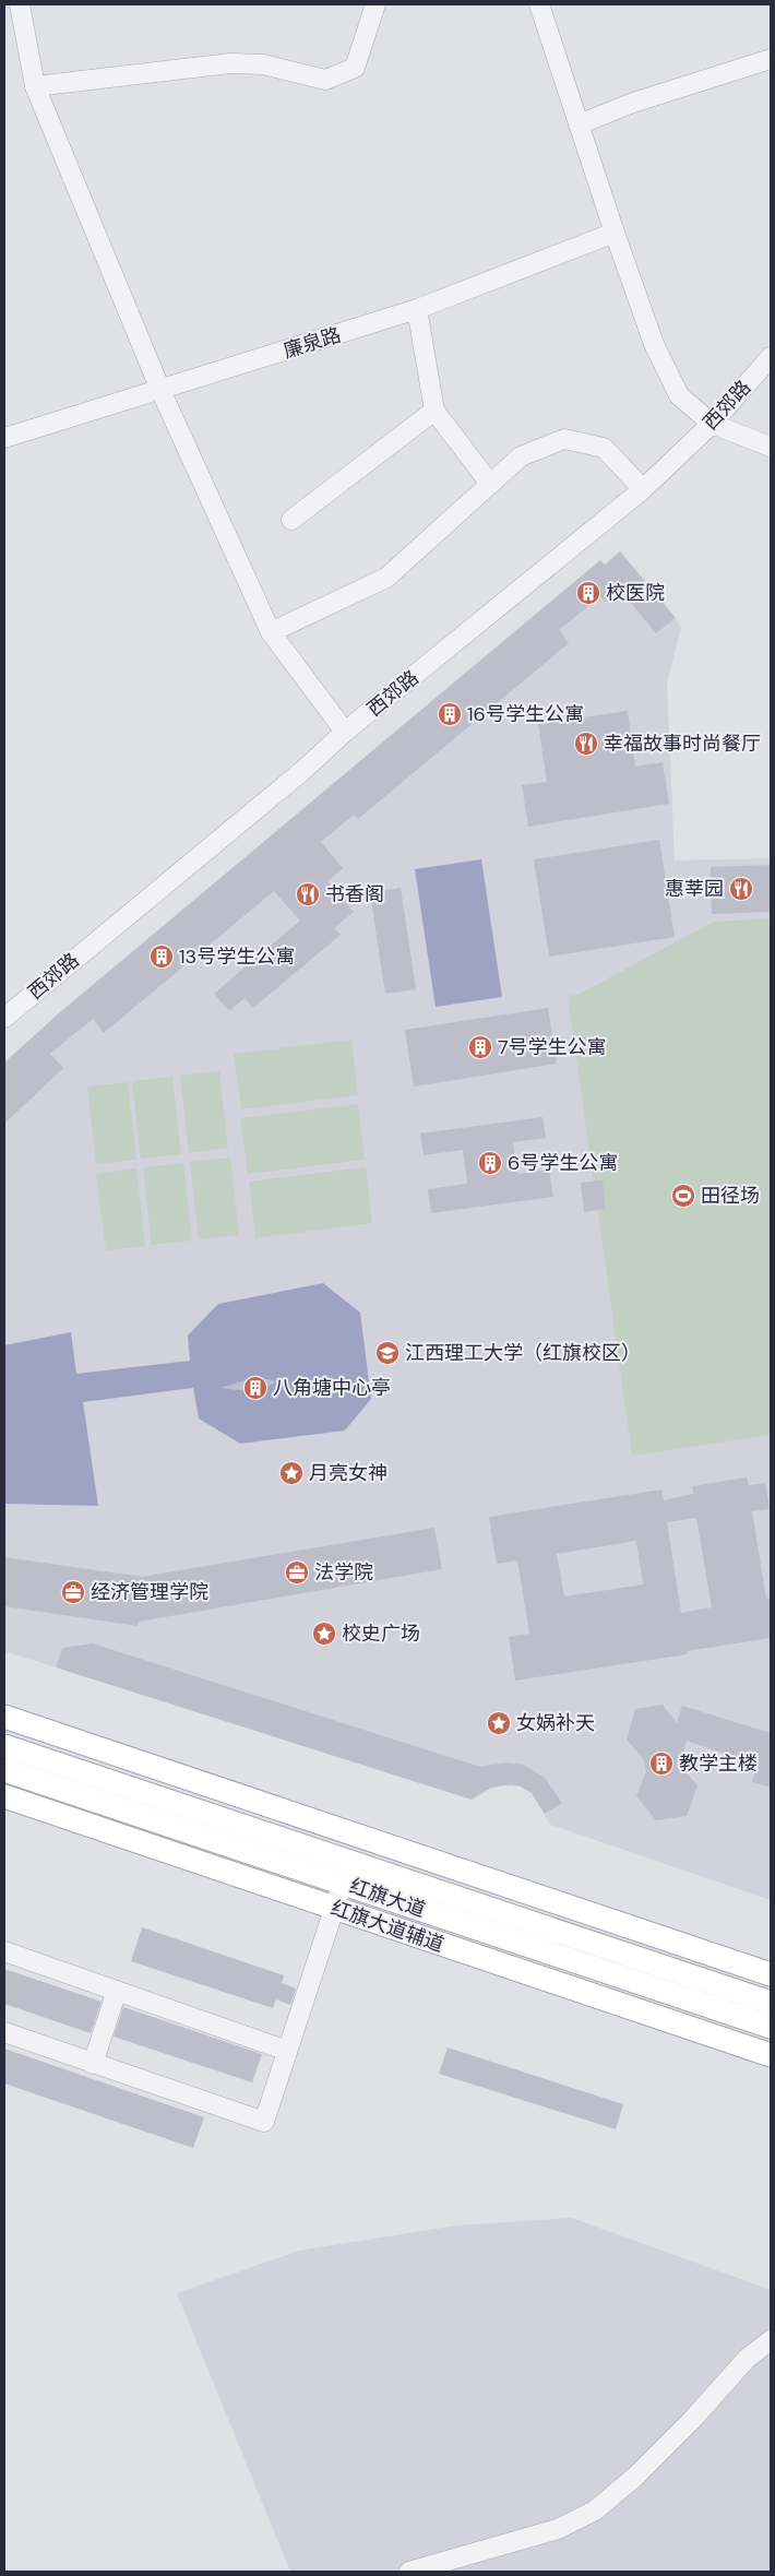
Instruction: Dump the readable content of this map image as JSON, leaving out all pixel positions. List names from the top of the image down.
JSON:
{
  "streets": {
    "main road": ["红旗大道", "红旗大道辅道"],
    "street": ["廉泉路", "西郊路"]
  },
  "places": {
    "building": [
      "校医院",
      "16号学生公寓",
      "13号学生公寓",
      "7号学生公寓",
      "6号学生公寓",
      "八角塘中心亭",
      "教学主楼"
    ],
    "restaurant": ["幸福故事时尚餐厅", "惠莘园", "书香阁"],
    "sports": ["田径场"],
    "school or university": ["江西理工大学（红旗校区）"],
    "place": ["月亮女神", "校史广场", "女娲补天"],
    "office": ["法学院", "经济管理学院"]
  }
}
